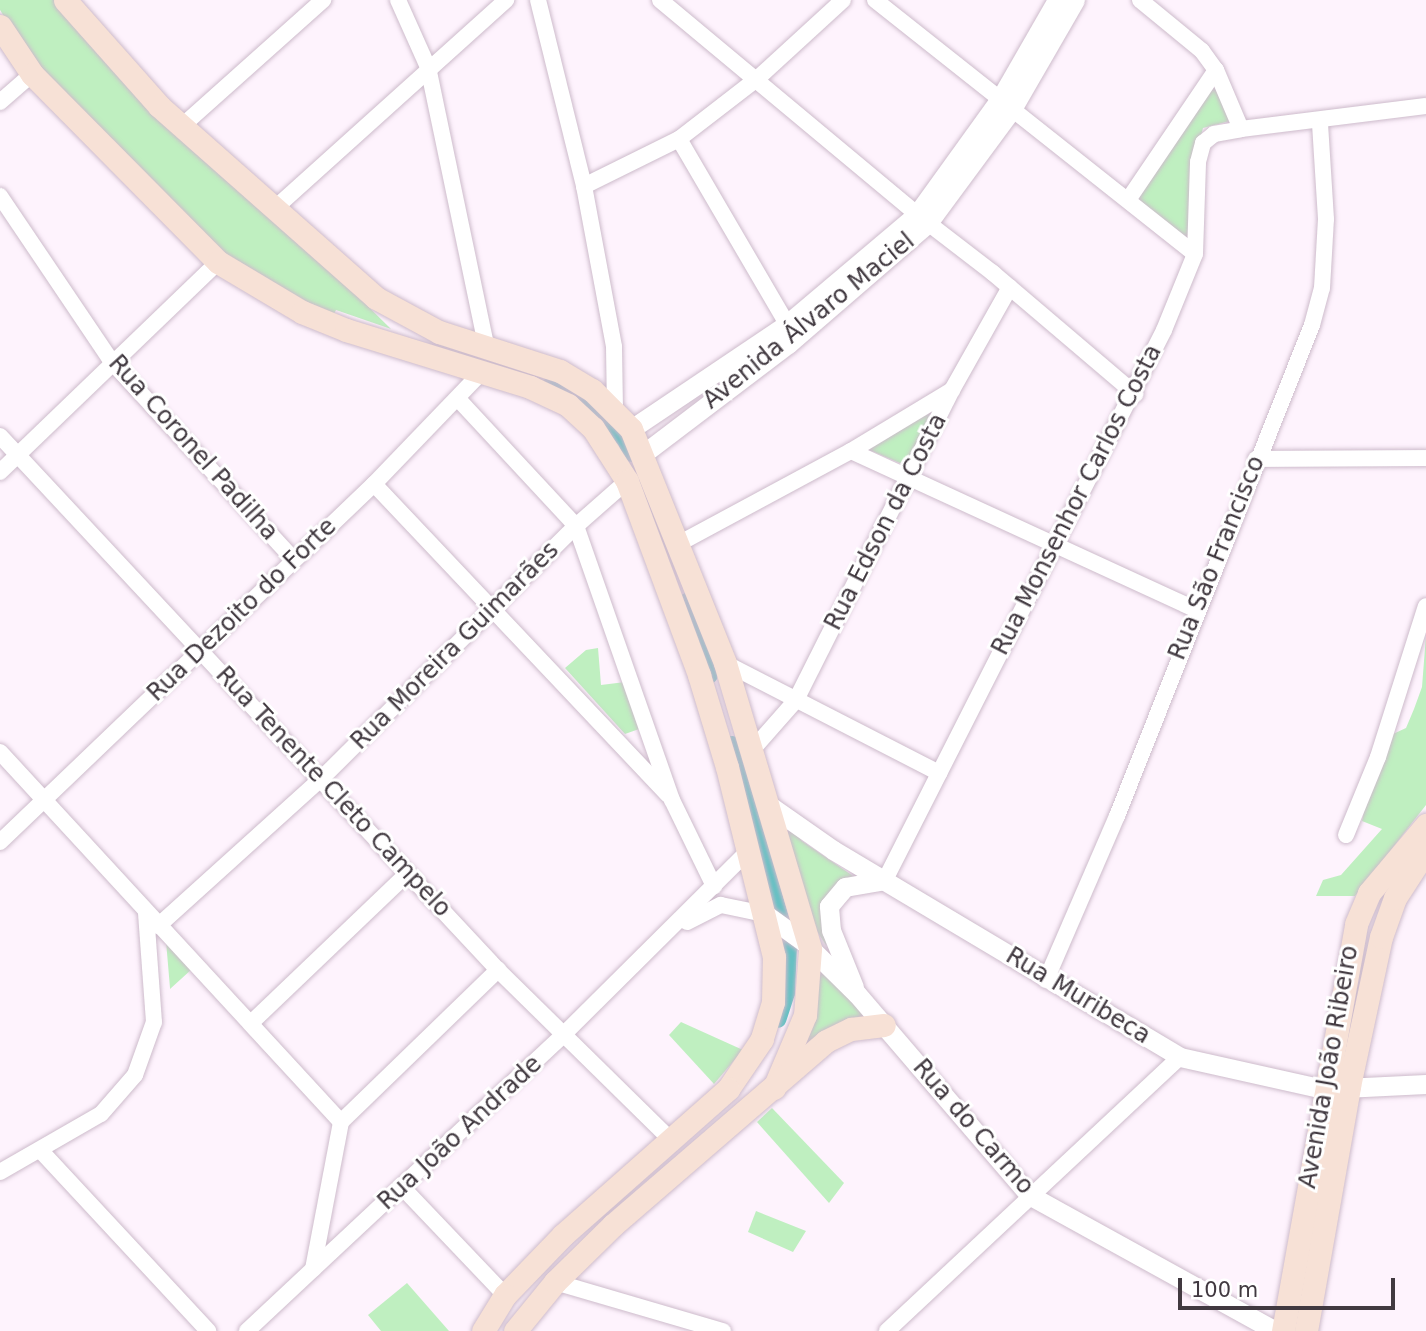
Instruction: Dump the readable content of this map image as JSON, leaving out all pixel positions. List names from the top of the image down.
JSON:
{
  "streets": {
    "main road": ["Avenida João Ribeiro"],
    "street": [
      "Avenida Álvaro Maciel",
      "Rua Coronel Padilha",
      "Rua Monsenhor Carlos Costa",
      "Rua Edson da Costa",
      "Rua São Francisco",
      "Rua Dezoito do Forte",
      "Rua Moreira Guimarães",
      "Rua Tenente Cleto Campelo",
      "Rua Muribeca",
      "Rua do Carmo",
      "Rua João Andrade"
    ]
  },
  "crossings": [
    ["Rua Coronel Padilha", "Rua Dezoito do Forte"],
    ["Rua Monsenhor Carlos Costa", "Rua São Francisco"],
    ["Rua Monsenhor Carlos Costa", "Rua Muribeca"],
    ["Rua São Francisco", "Rua Muribeca"],
    ["Rua Dezoito do Forte", "Rua Tenente Cleto Campelo"],
    ["Rua Moreira Guimarães", "Rua Tenente Cleto Campelo"],
    ["Rua Tenente Cleto Campelo", "Rua João Andrade"],
    ["Rua Muribeca", "Avenida João Ribeiro"],
    ["Rua do Carmo", "Rua João Andrade"]
  ],
  "scale_bar": "100 m"
}
